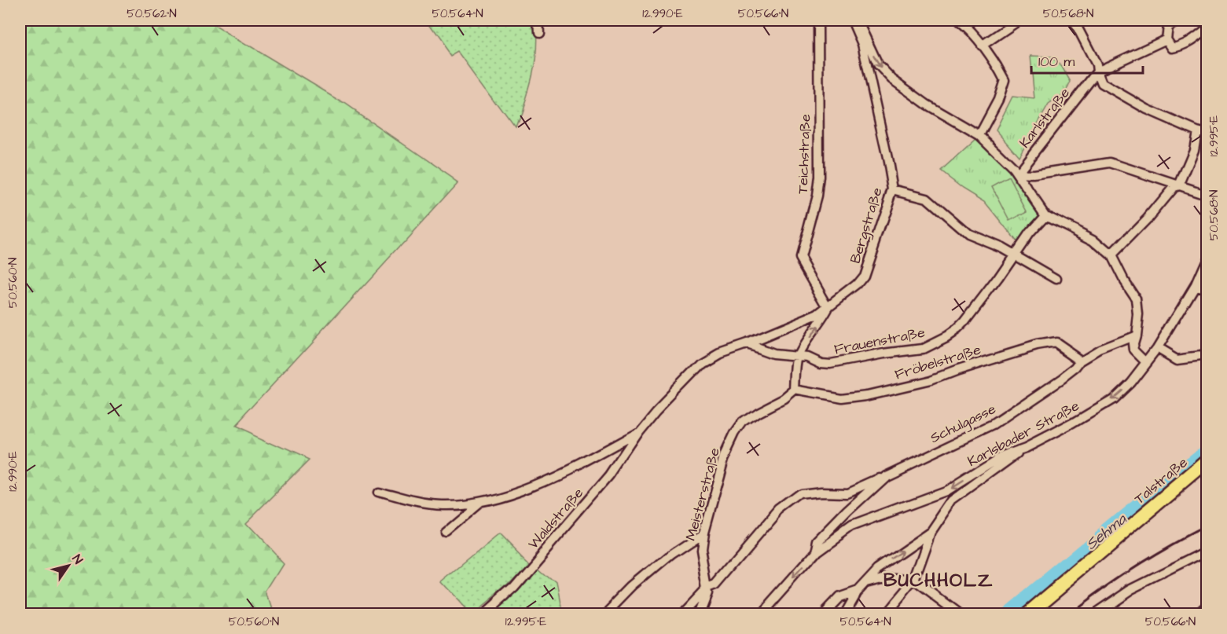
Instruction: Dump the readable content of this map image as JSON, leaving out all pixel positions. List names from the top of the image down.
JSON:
{
  "streets": {
    "main road": ["Talstraße"],
    "street": [
      "Karlstraße",
      "Teichstraße",
      "Bergstraße",
      "Frauenstraße",
      "Fröbelstraße",
      "Schulgasse",
      "Karlsbader Straße",
      "Meisterstraße",
      "Waldstraße"
    ]
  },
  "crossings": [
    ["Teichstraße", "Bergstraße"],
    ["Bergstraße", "Frauenstraße"],
    ["Bergstraße", "Waldstraße"],
    ["Fröbelstraße", "Schulgasse"],
    ["Fröbelstraße", "Meisterstraße"],
    ["Schulgasse", "Karlsbader Straße"]
  ],
  "districts": ["BUCHHOLZ"],
  "water": ["Sehma"],
  "scale_bar": "100 m",
  "north": "top right",
  "coordinates": [
    "50.562°N",
    "50.564°N",
    "12.990°E",
    "50.566°N",
    "50.568°N",
    "12.995°E",
    "50.560°N"
  ]
}
